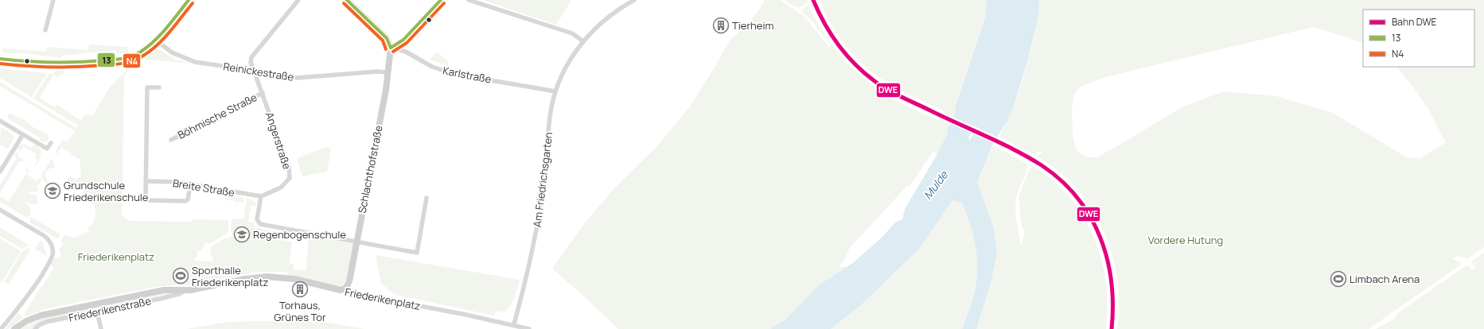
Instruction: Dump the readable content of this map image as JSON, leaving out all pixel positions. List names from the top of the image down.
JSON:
{
  "streets": {
    "main road": ["Schlachthofstraße", "Friederikenplatz"],
    "street": [
      "Reinickestraße",
      "Karlstraße",
      "Böhmische Straße",
      "Angerstraße",
      "Am Friedrichsgarten",
      "Breite Straße",
      "Friederikenstraße"
    ]
  },
  "crossings": [
    ["Reinickestraße", "Angerstraße"],
    ["Reinickestraße", "Schlachthofstraße"],
    ["Karlstraße", "Schlachthofstraße"],
    ["Karlstraße", "Am Friedrichsgarten"],
    ["Böhmische Straße", "Angerstraße"],
    ["Angerstraße", "Breite Straße"],
    ["Schlachthofstraße", "Friederikenplatz"],
    ["Am Friedrichsgarten", "Friederikenplatz"],
    ["Friederikenplatz", "Friederikenstraße"]
  ],
  "water": ["Mulde"],
  "parks": ["Vordere Hutung", "Friederikenplatz"],
  "places": {
    "building": ["Tierheim", "Torhaus, Grünes Tor"],
    "school or university": ["Grundschule Friederikenschule", "Regenbogenschule"],
    "sports": ["Sporthalle Friederikenplatz", "Limbach Arena"]
  },
  "lines": ["rail line DWE", "transit line 13", "transit line N4"],
  "legend": ["Bahn DWE", "13", "N4"]
}
